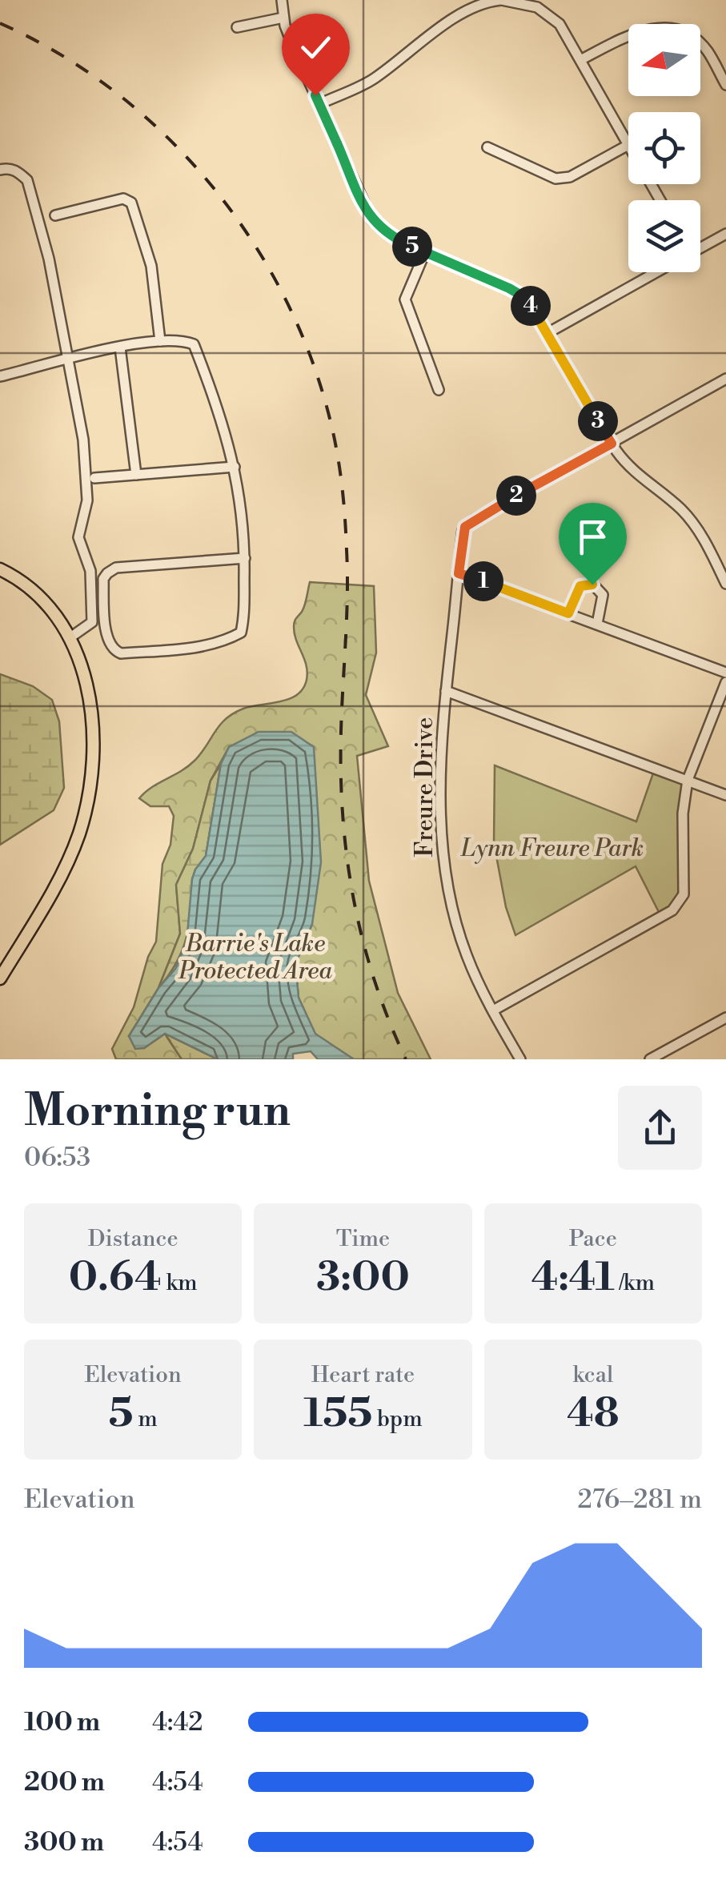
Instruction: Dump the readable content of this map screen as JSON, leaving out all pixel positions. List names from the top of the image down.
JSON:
{
  "streets": {
    "street": ["Freure Drive"]
  },
  "parks": ["Lynn Freure Park", "Barrie's Lake Protected Area"],
  "north": "left",
  "page": {
    "pins": [
      "5",
      "4",
      "3",
      "2",
      "1"
    ],
    "heading": ["Morning run", "06:53"],
    "stats": [
      ["Distance", "0.64 km"],
      ["Time", "3:00"],
      ["Pace", "4:41 /km"],
      ["Elevation", "5 m"],
      ["Heart rate", "155 bpm"],
      ["kcal", "48"]
    ],
    "chart": ["Elevation", "276–281 m"],
    "list": [
      {
        "name": "100 m",
        "note": "4:42"
      },
      {
        "name": "200 m",
        "note": "4:54"
      },
      {
        "name": "300 m",
        "note": "4:54"
      }
    ]
  }
}
